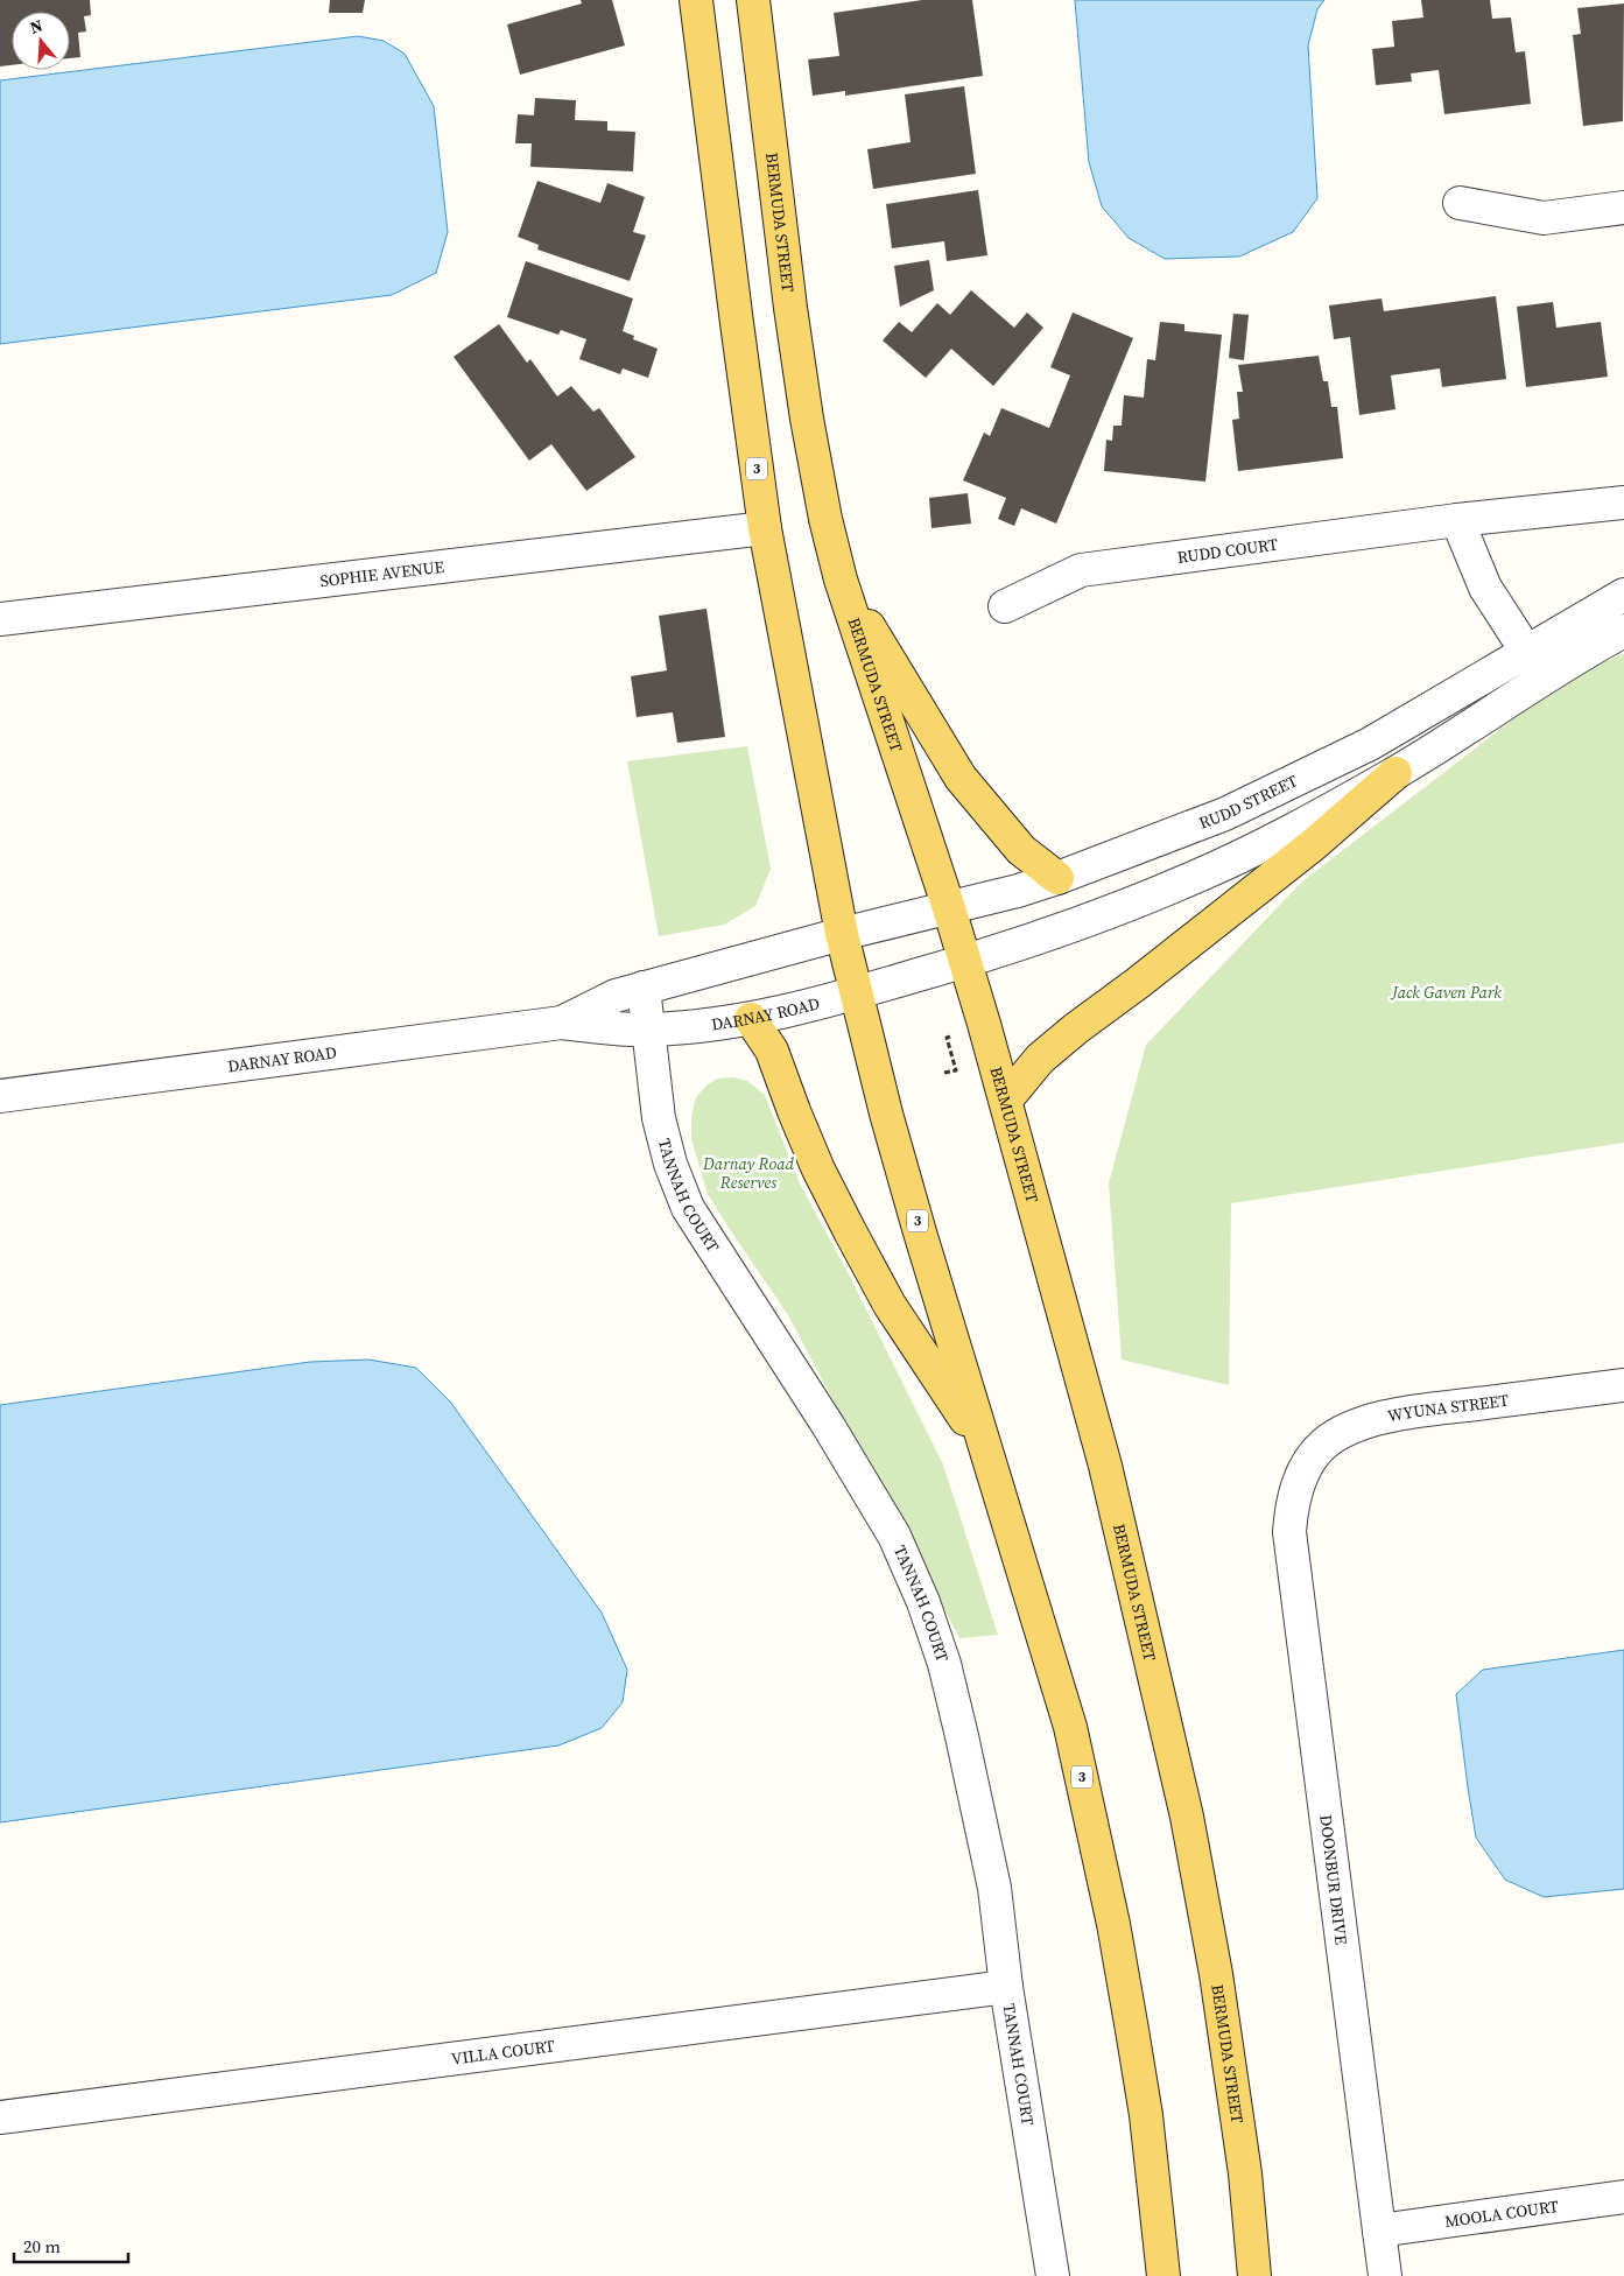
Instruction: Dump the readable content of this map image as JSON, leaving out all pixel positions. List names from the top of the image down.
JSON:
{
  "streets": {
    "main road": ["BERMUDA STREET", "3"],
    "street": [
      "RUDD COURT",
      "SOPHIE AVENUE",
      "RUDD STREET",
      "DARNAY ROAD",
      "TANNAH COURT",
      "WYUNA STREET",
      "DOONBUR DRIVE",
      "VILLA COURT",
      "MOOLA COURT"
    ]
  },
  "crossings": [
    ["BERMUDA STREET", "RUDD STREET"],
    ["BERMUDA STREET", "DARNAY ROAD"],
    ["3", "SOPHIE AVENUE"],
    ["3", "RUDD STREET"],
    ["3", "DARNAY ROAD"],
    ["RUDD STREET", "DARNAY ROAD"],
    ["DARNAY ROAD", "TANNAH COURT"],
    ["TANNAH COURT", "VILLA COURT"],
    ["WYUNA STREET", "DOONBUR DRIVE"],
    ["DOONBUR DRIVE", "MOOLA COURT"]
  ],
  "parks": ["Jack Gaven Park", "Darnay Road Reserves"],
  "scale_bar": "20 m",
  "north": "top"
}
